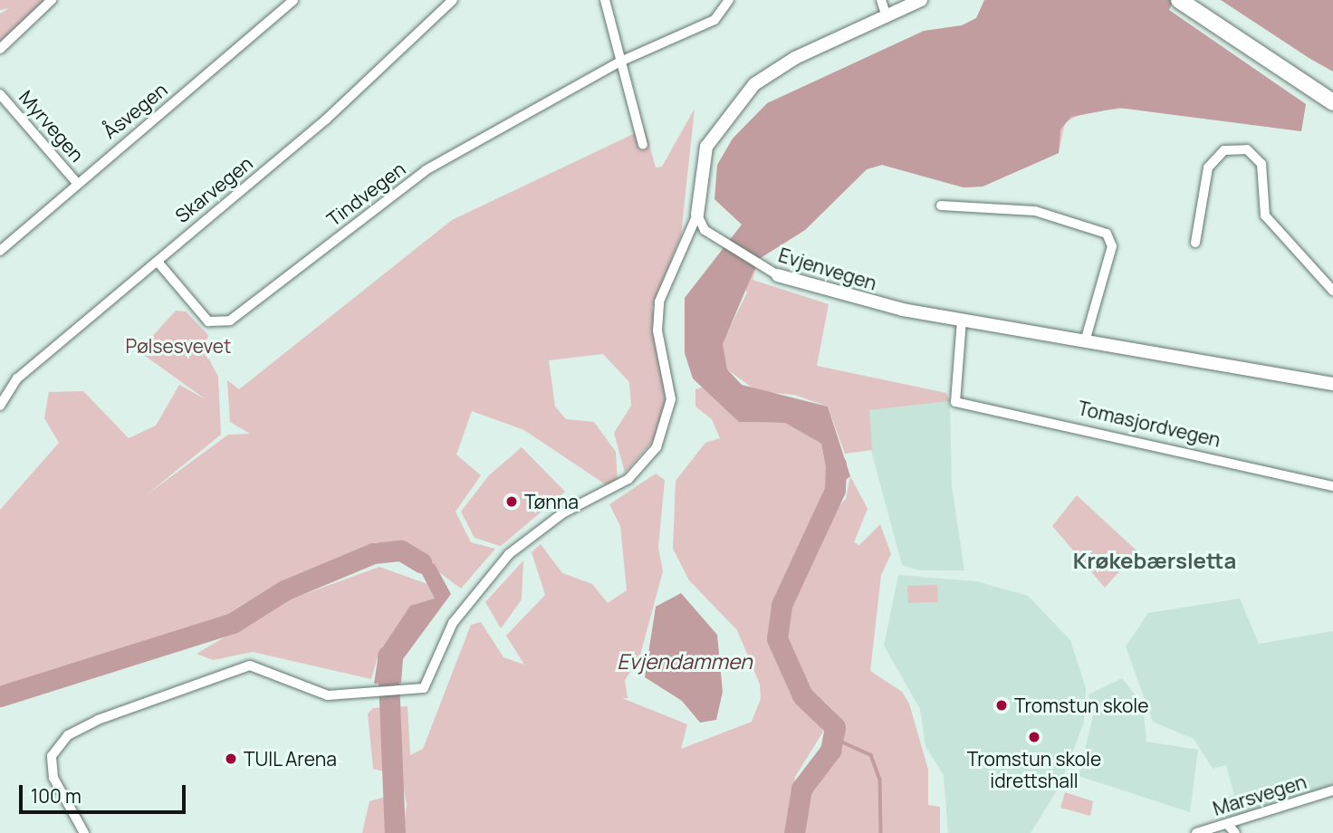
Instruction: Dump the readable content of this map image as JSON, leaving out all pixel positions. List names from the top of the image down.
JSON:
{
  "streets": {
    "street": [
      "Åsvegen",
      "Myrvegen",
      "Skarvegen",
      "Tindvegen",
      "Evjenvegen",
      "Tomasjordvegen",
      "Marsvegen"
    ]
  },
  "crossings": [
    ["Åsvegen", "Myrvegen"],
    ["Skarvegen", "Tindvegen"],
    ["Evjenvegen", "Tomasjordvegen"]
  ],
  "districts": ["Krøkebærsletta"],
  "water": ["Evjendammen"],
  "parks": ["Pølsesvevet"],
  "places": [
    "Tønna",
    "Tromstun skole",
    "Tromstun skole idrettshall",
    "TUIL Arena"
  ],
  "scale_bar": "100 m"
}
